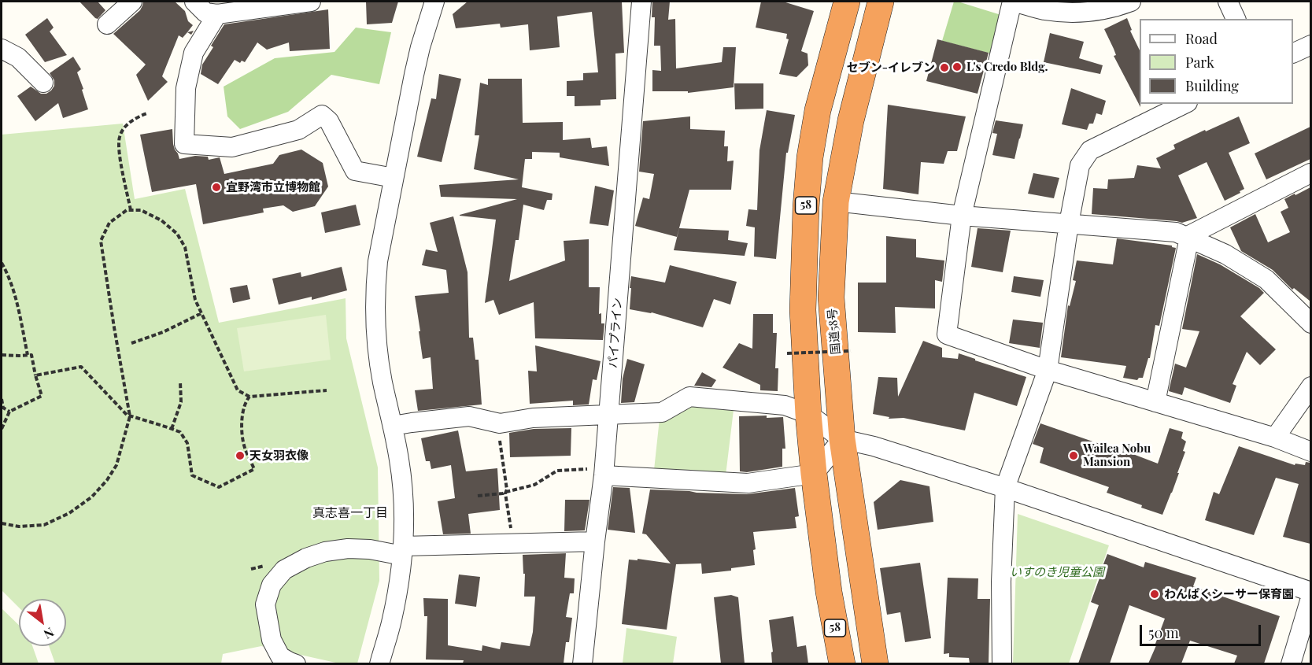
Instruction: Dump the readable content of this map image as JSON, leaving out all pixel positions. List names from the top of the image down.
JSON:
{
  "streets": {
    "highway": ["58", "国道58号"],
    "street": ["パイプライン"]
  },
  "districts": ["真志喜一丁目"],
  "parks": ["いすのき児童公園"],
  "places": [
    "L's Credo Bldg.",
    "セブン-イレブン",
    "宜野湾市立博物館",
    "天女羽衣像",
    "Wailea Nobu Mansion",
    "わんぱくシーサー保育園"
  ],
  "legend": ["Road", "Park", "Building"],
  "scale_bar": "50 m",
  "north": "bottom right"
}
